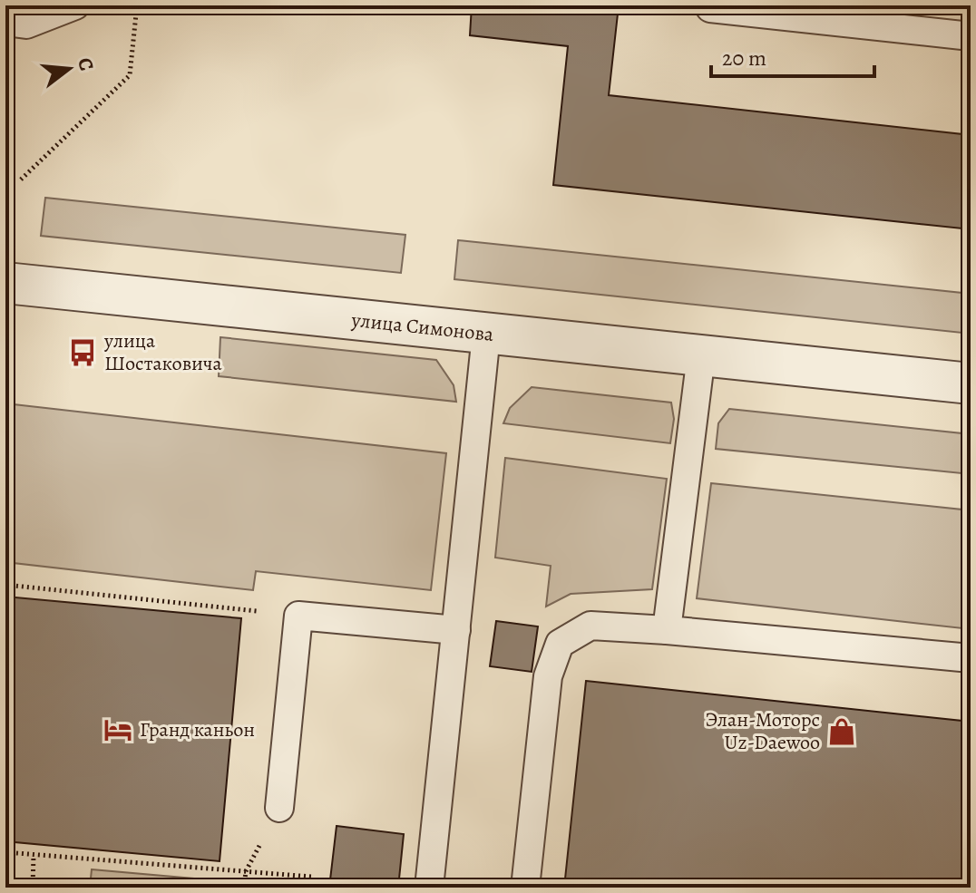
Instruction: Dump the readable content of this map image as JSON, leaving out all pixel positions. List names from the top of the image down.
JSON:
{
  "streets": {
    "street": ["улица Симонова"]
  },
  "places": {
    "bus stop": ["улица Шостаковича"],
    "hotel": ["Гранд каньон"],
    "shop": ["Элан-Моторс Uz-Daewoo"]
  },
  "scale_bar": "20 m",
  "north": "right"
}
